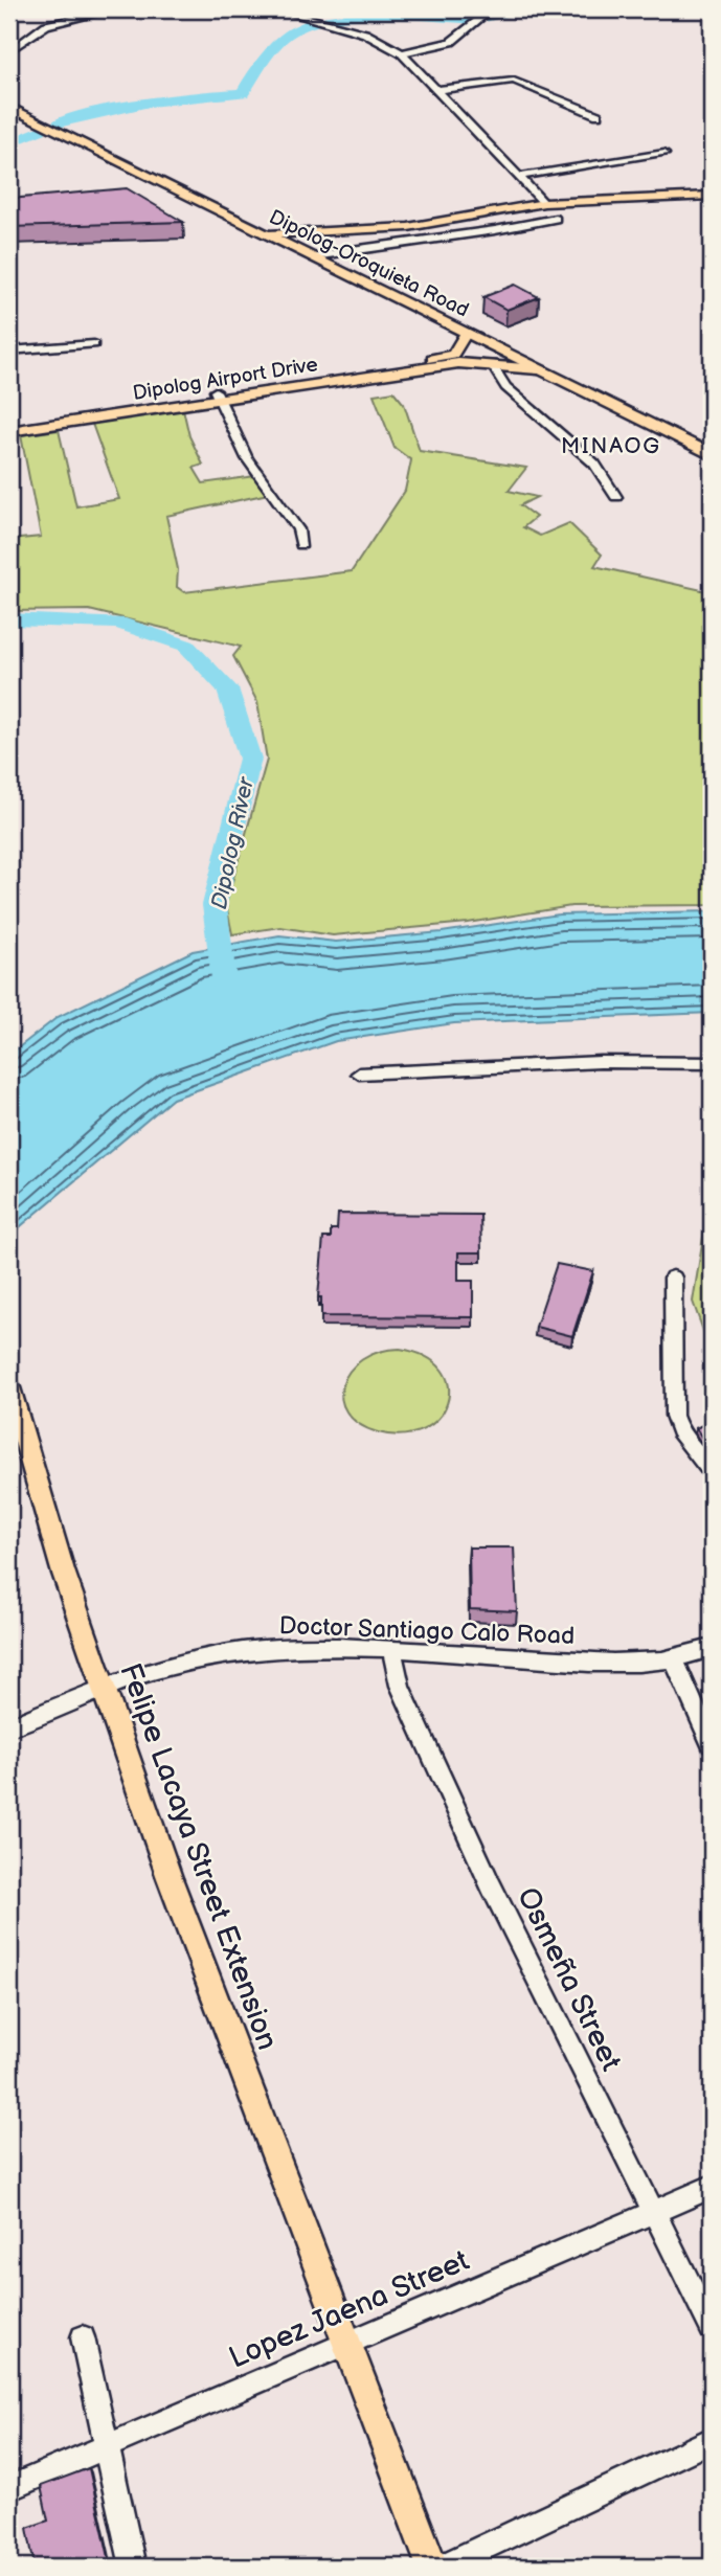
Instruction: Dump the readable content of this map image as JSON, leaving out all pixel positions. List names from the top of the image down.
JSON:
{
  "streets": {
    "highway": ["Dipolog-Oroquieta Road"],
    "main road": ["Dipolog Airport Drive", "Felipe Lacaya Street Extension"],
    "street": ["Doctor Santiago Calo Road", "Osmeña Street", "Lopez Jaena Street"]
  },
  "crossings": [
    ["Dipolog-Oroquieta Road", "Dipolog Airport Drive"],
    ["Doctor Santiago Calo Road", "Felipe Lacaya Street Extension"],
    ["Doctor Santiago Calo Road", "Osmeña Street"],
    ["Felipe Lacaya Street Extension", "Lopez Jaena Street"],
    ["Osmeña Street", "Lopez Jaena Street"]
  ],
  "districts": ["MINAOG"],
  "water": ["Dipolog River"]
}
